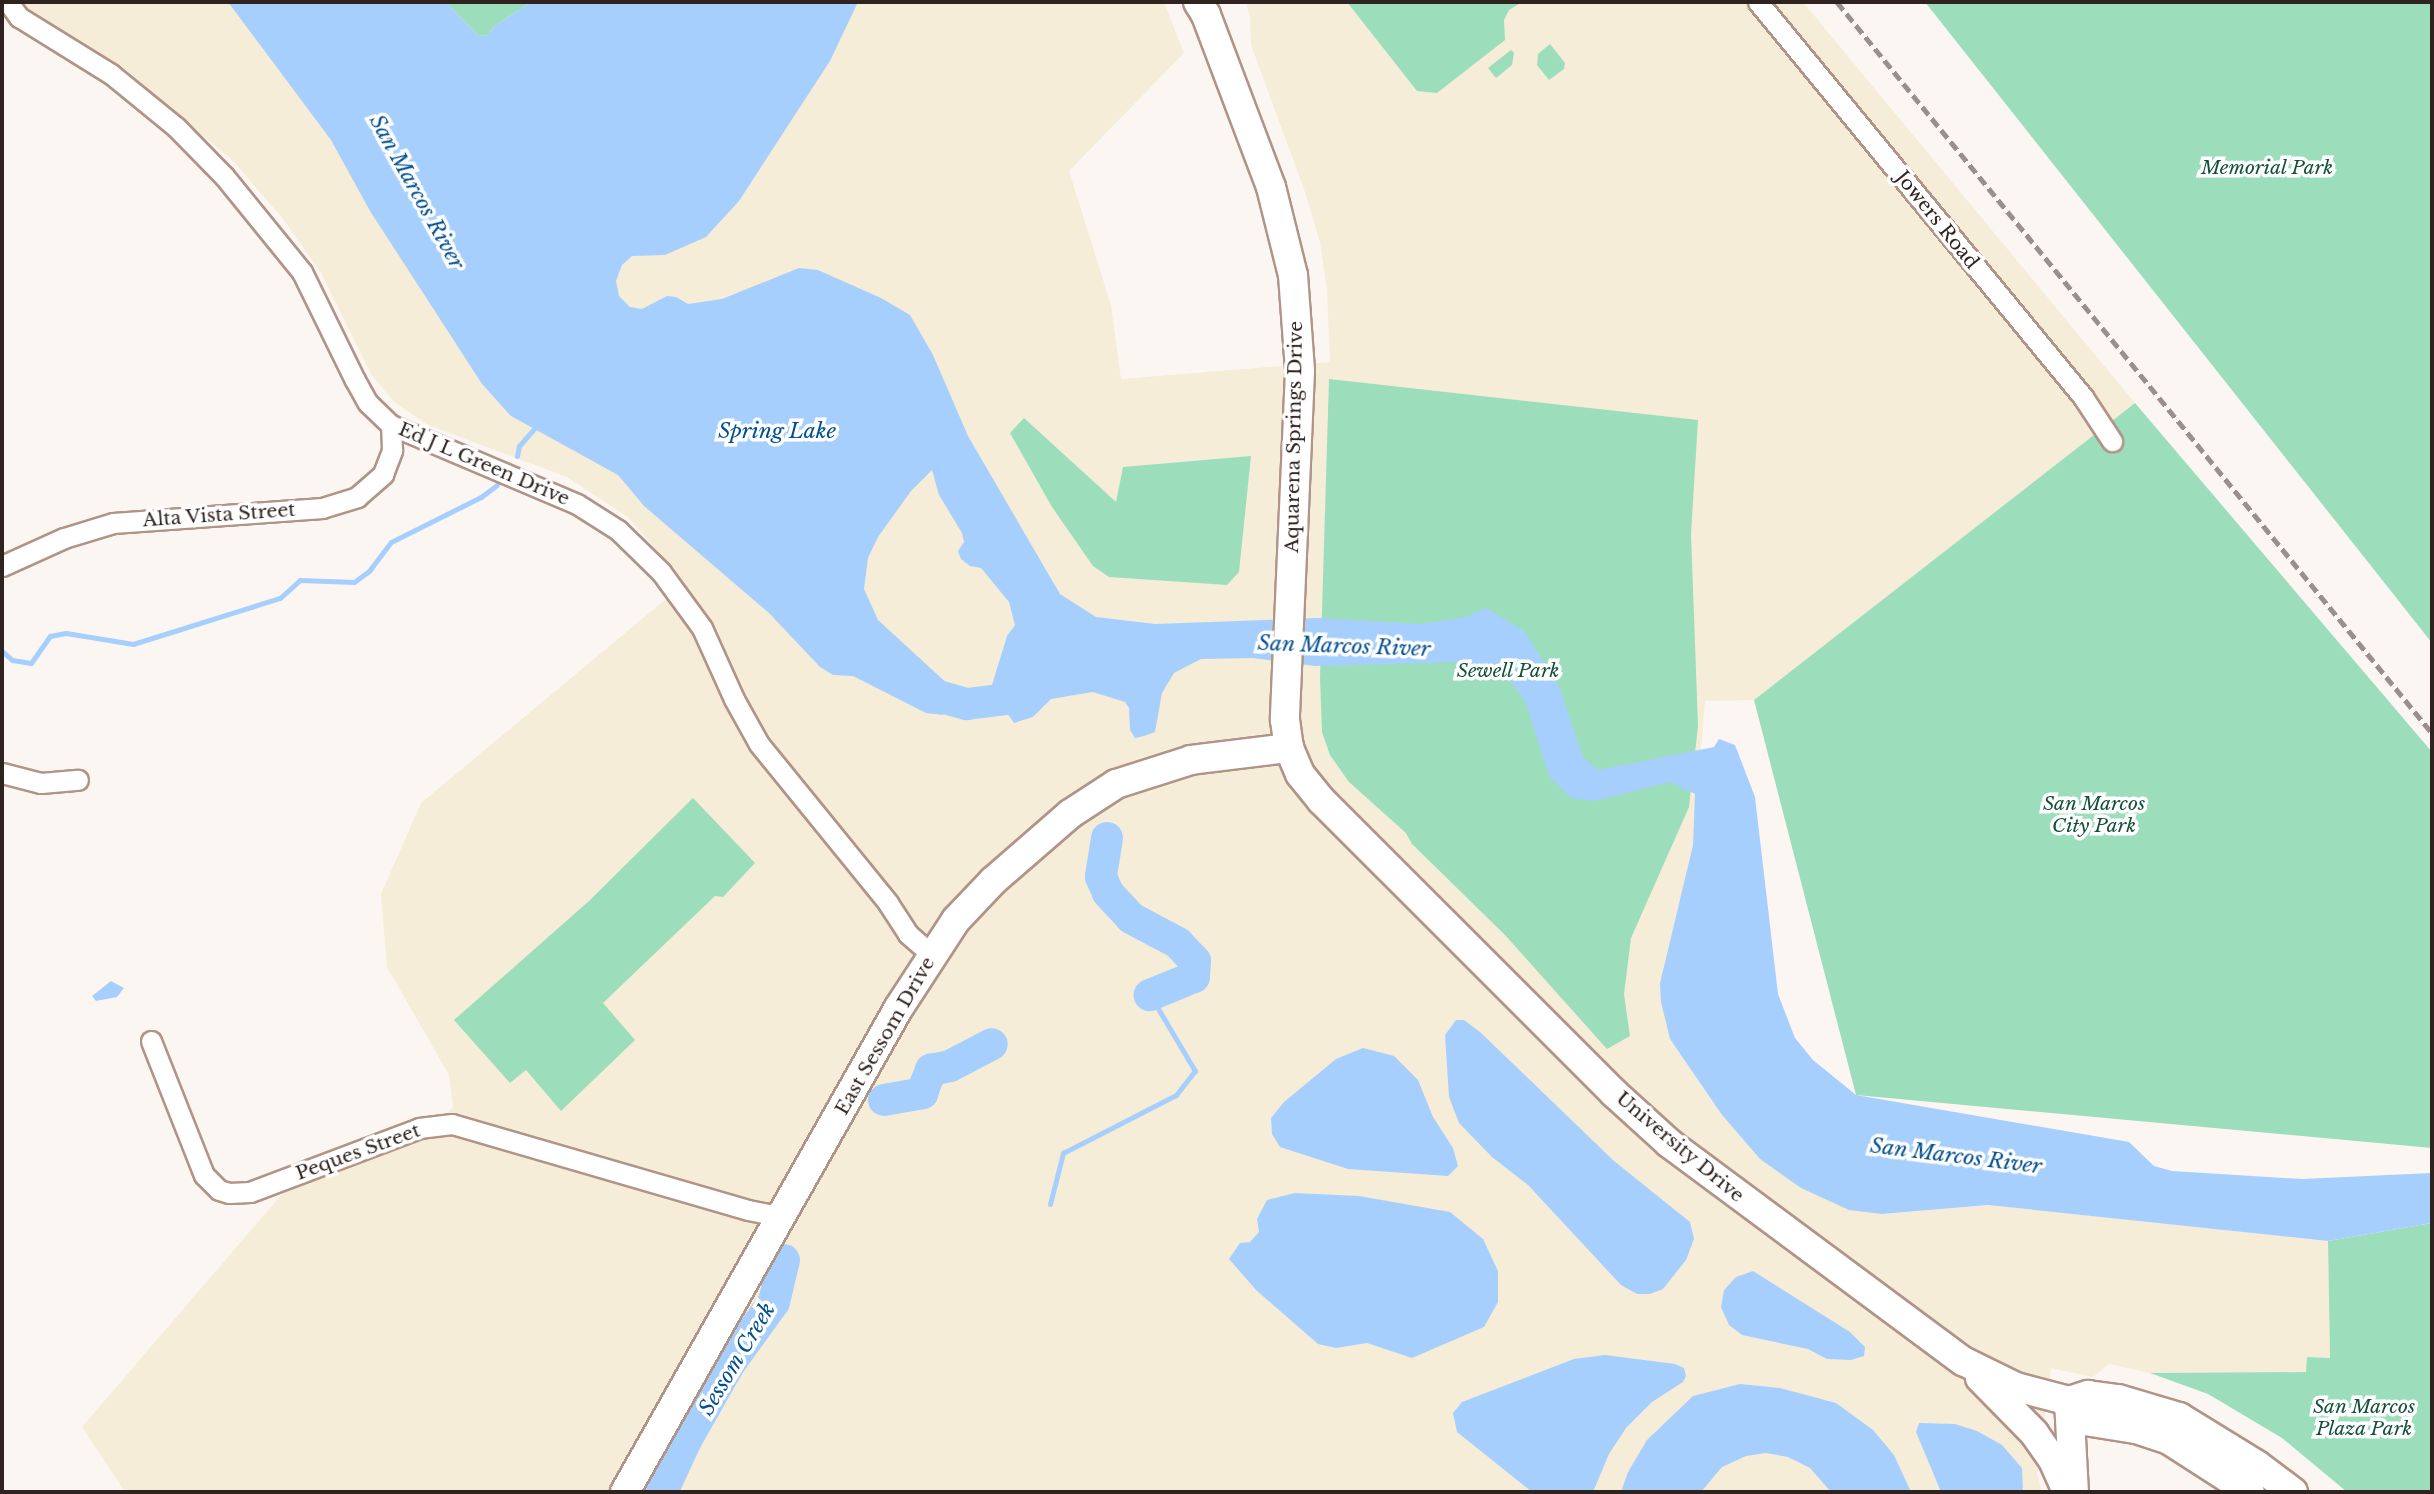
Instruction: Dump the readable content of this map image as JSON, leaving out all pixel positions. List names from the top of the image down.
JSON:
{
  "streets": {
    "main road": ["Aquarena Springs Drive", "East Sessom Drive", "University Drive"],
    "street": [
      "Jowers Road",
      "Ed J L Green Drive",
      "Alta Vista Street",
      "Peques Street"
    ]
  },
  "crossings": [
    ["Aquarena Springs Drive", "East Sessom Drive"],
    ["Aquarena Springs Drive", "University Drive"],
    ["Ed J L Green Drive", "Alta Vista Street"],
    ["Ed J L Green Drive", "East Sessom Drive"],
    ["East Sessom Drive", "University Drive"],
    ["East Sessom Drive", "Peques Street"]
  ],
  "water": ["San Marcos River", "Spring Lake", "Sessom Creek"],
  "parks": [
    "Memorial Park",
    "Sewell Park",
    "San Marcos City Park",
    "San Marcos Plaza Park"
  ]
}
